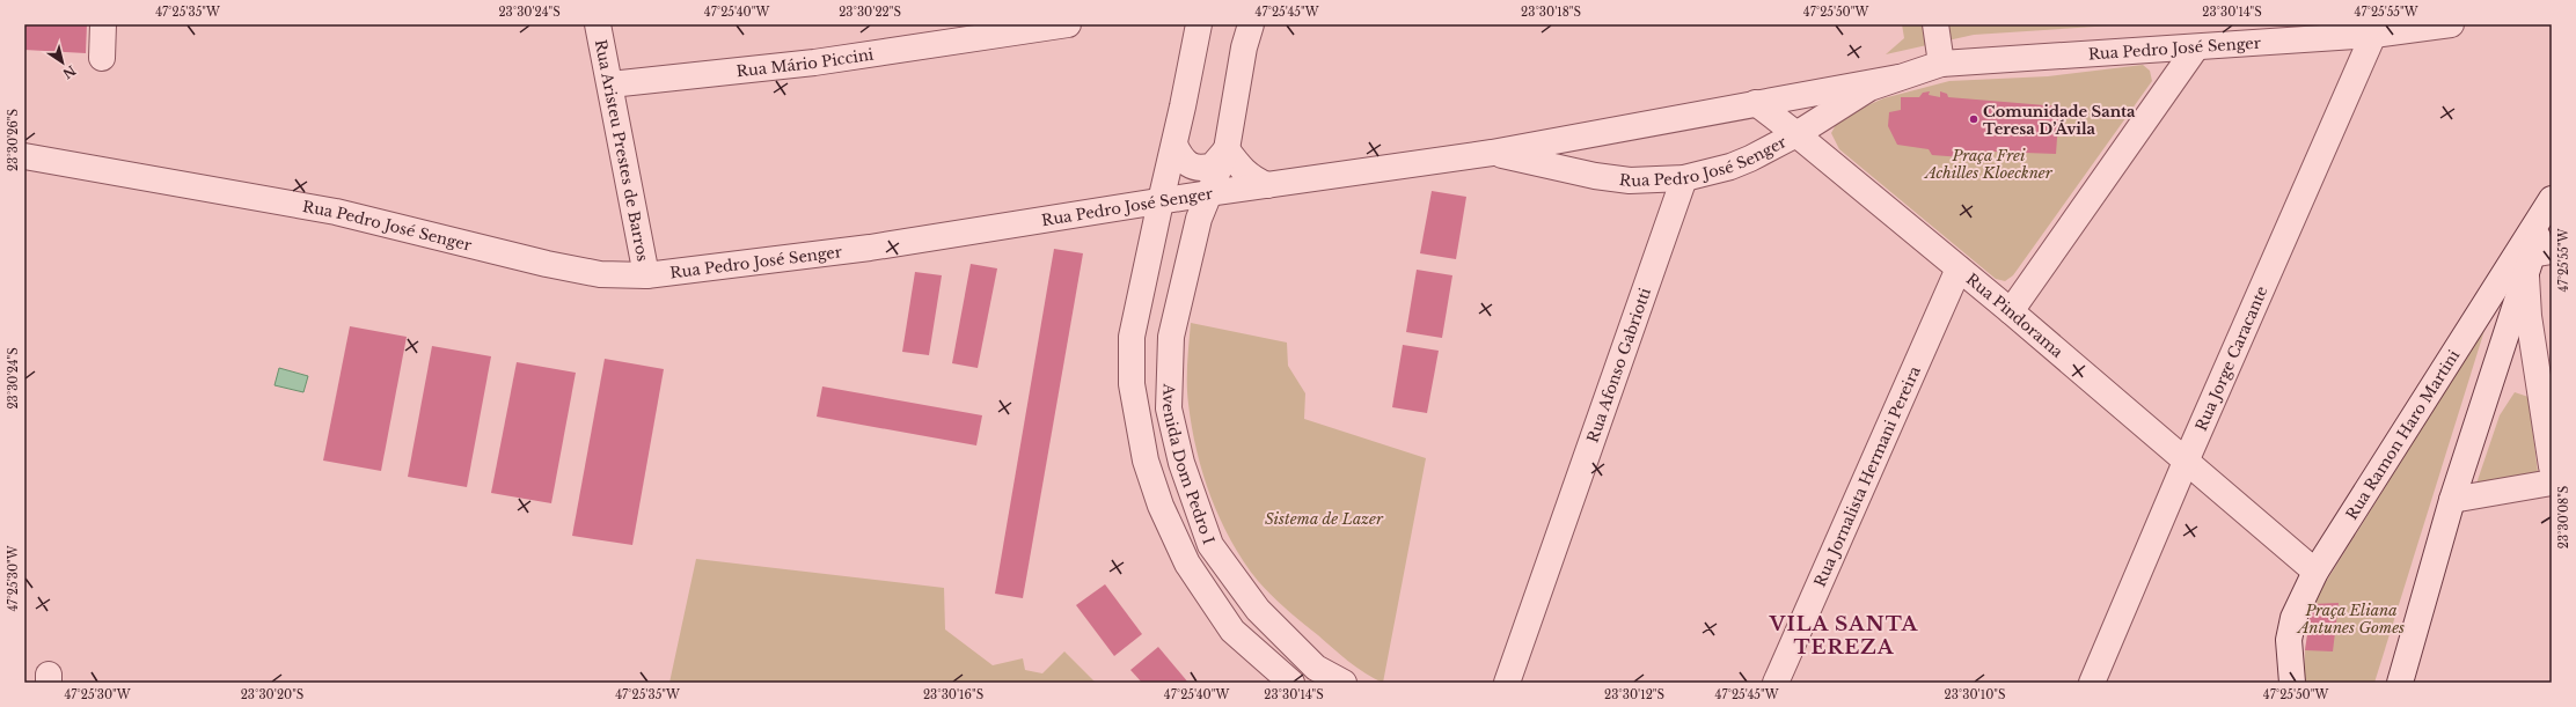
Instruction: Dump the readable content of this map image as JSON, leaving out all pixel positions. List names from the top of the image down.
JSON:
{
  "streets": {
    "street": [
      "Rua Pedro José Senger",
      "Rua Mário Piccini",
      "Rua Aristeu Prestes de Barros",
      "Rua Pindorama",
      "Rua Jorge Caracante",
      "Rua Afonso Gabriotti",
      "Rua Ramon Haro Martini",
      "Avenida Dom Pedro I",
      "Rua Jornalista Hermani Pereira"
    ]
  },
  "crossings": [
    ["Rua Pedro José Senger", "Rua Aristeu Prestes de Barros"],
    ["Rua Pedro José Senger", "Rua Pindorama"],
    ["Rua Pedro José Senger", "Rua Jorge Caracante"],
    ["Rua Pedro José Senger", "Rua Afonso Gabriotti"],
    ["Rua Pedro José Senger", "Avenida Dom Pedro I"],
    ["Rua Mário Piccini", "Rua Aristeu Prestes de Barros"],
    ["Rua Pindorama", "Rua Jorge Caracante"],
    ["Rua Pindorama", "Rua Ramon Haro Martini"],
    ["Rua Pindorama", "Rua Jornalista Hermani Pereira"]
  ],
  "districts": ["VILA SANTA TEREZA"],
  "parks": ["Praça Frei Achilles Kloeckner", "Sistema de Lazer", "Praça Eliana Antunes Gomes"],
  "places": ["Comunidade Santa Teresa D’Ávila"],
  "north": "bottom right",
  "coordinates": [
    "47°25'35\"W",
    "23°30'24\"S",
    "47°25'40\"W",
    "23°30'22\"S",
    "47°25'45\"W",
    "23°30'18\"S",
    "47°25'50\"W",
    "23°30'14\"S",
    "47°25'55\"W",
    "23°30'26\"S",
    "23°30'08\"S",
    "47°25'30\"W",
    "23°30'20\"S",
    "23°30'16\"S",
    "23°30'12\"S",
    "23°30'10\"S"
  ]
}
